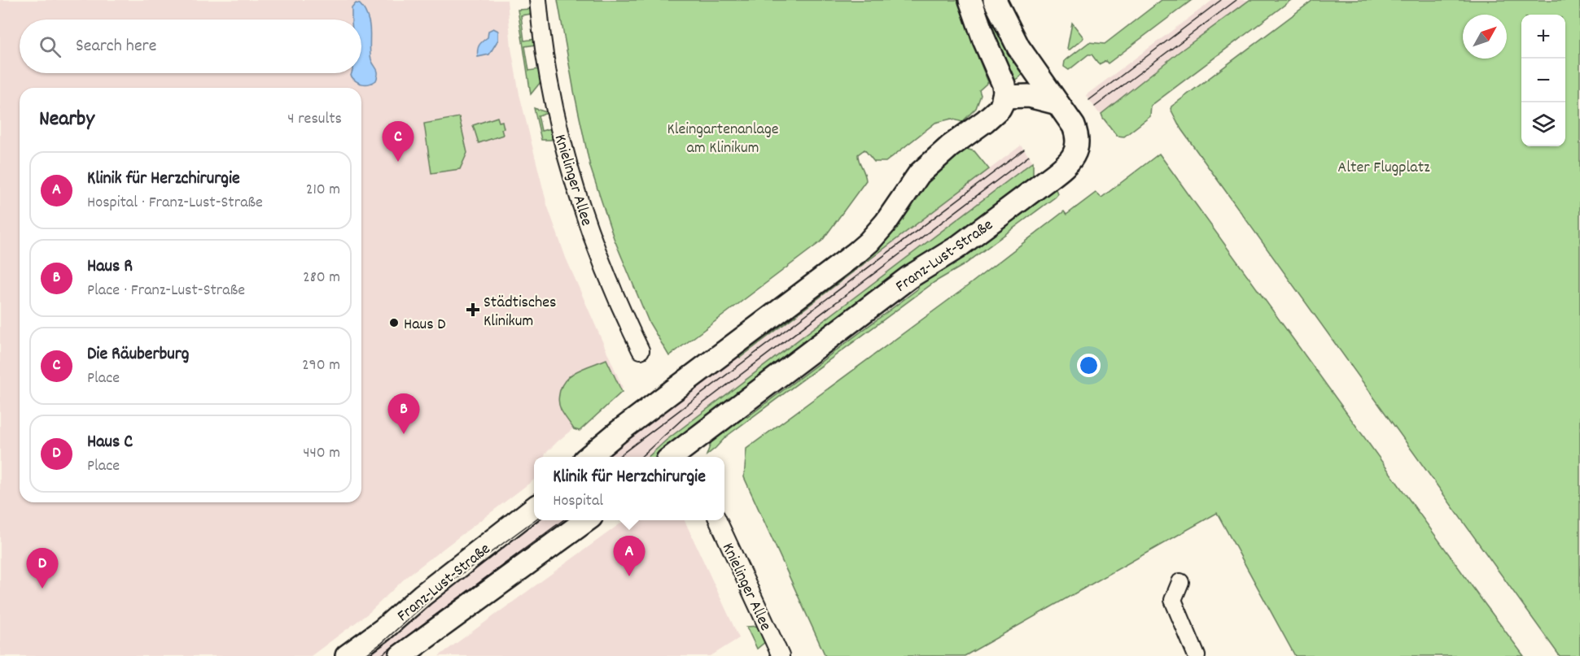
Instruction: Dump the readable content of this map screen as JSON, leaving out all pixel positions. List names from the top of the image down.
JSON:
{
  "streets": {
    "street": ["Knielinger Allee", "Franz-Lust-Straße"]
  },
  "parks": ["Kleingartenanlage am Klinikum", "Alter Flugplatz"],
  "places": {
    "health": ["Städtisches Klinikum"],
    "other": ["Haus D"]
  },
  "north": "top right",
  "page": {
    "map_buttons": ["+", "−"],
    "search": "Search here",
    "heading": ["Nearby", "4 results"],
    "pins": [
      "C",
      "B",
      "A",
      "D"
    ],
    "list": [
      {
        "mark": "A",
        "name": "Klinik für Herzchirurgie",
        "note": "Hospital · Franz-Lust-Straße",
        "value": "210 m"
      },
      {
        "mark": "B",
        "name": "Haus R",
        "note": "Place · Franz-Lust-Straße",
        "value": "280 m"
      },
      {
        "mark": "C",
        "name": "Die Räuberburg",
        "note": "Place",
        "value": "290 m"
      },
      {
        "mark": "D",
        "name": "Haus C",
        "note": "Place",
        "value": "440 m"
      }
    ],
    "popup": ["Klinik für Herzchirurgie", "Hospital"]
  }
}
